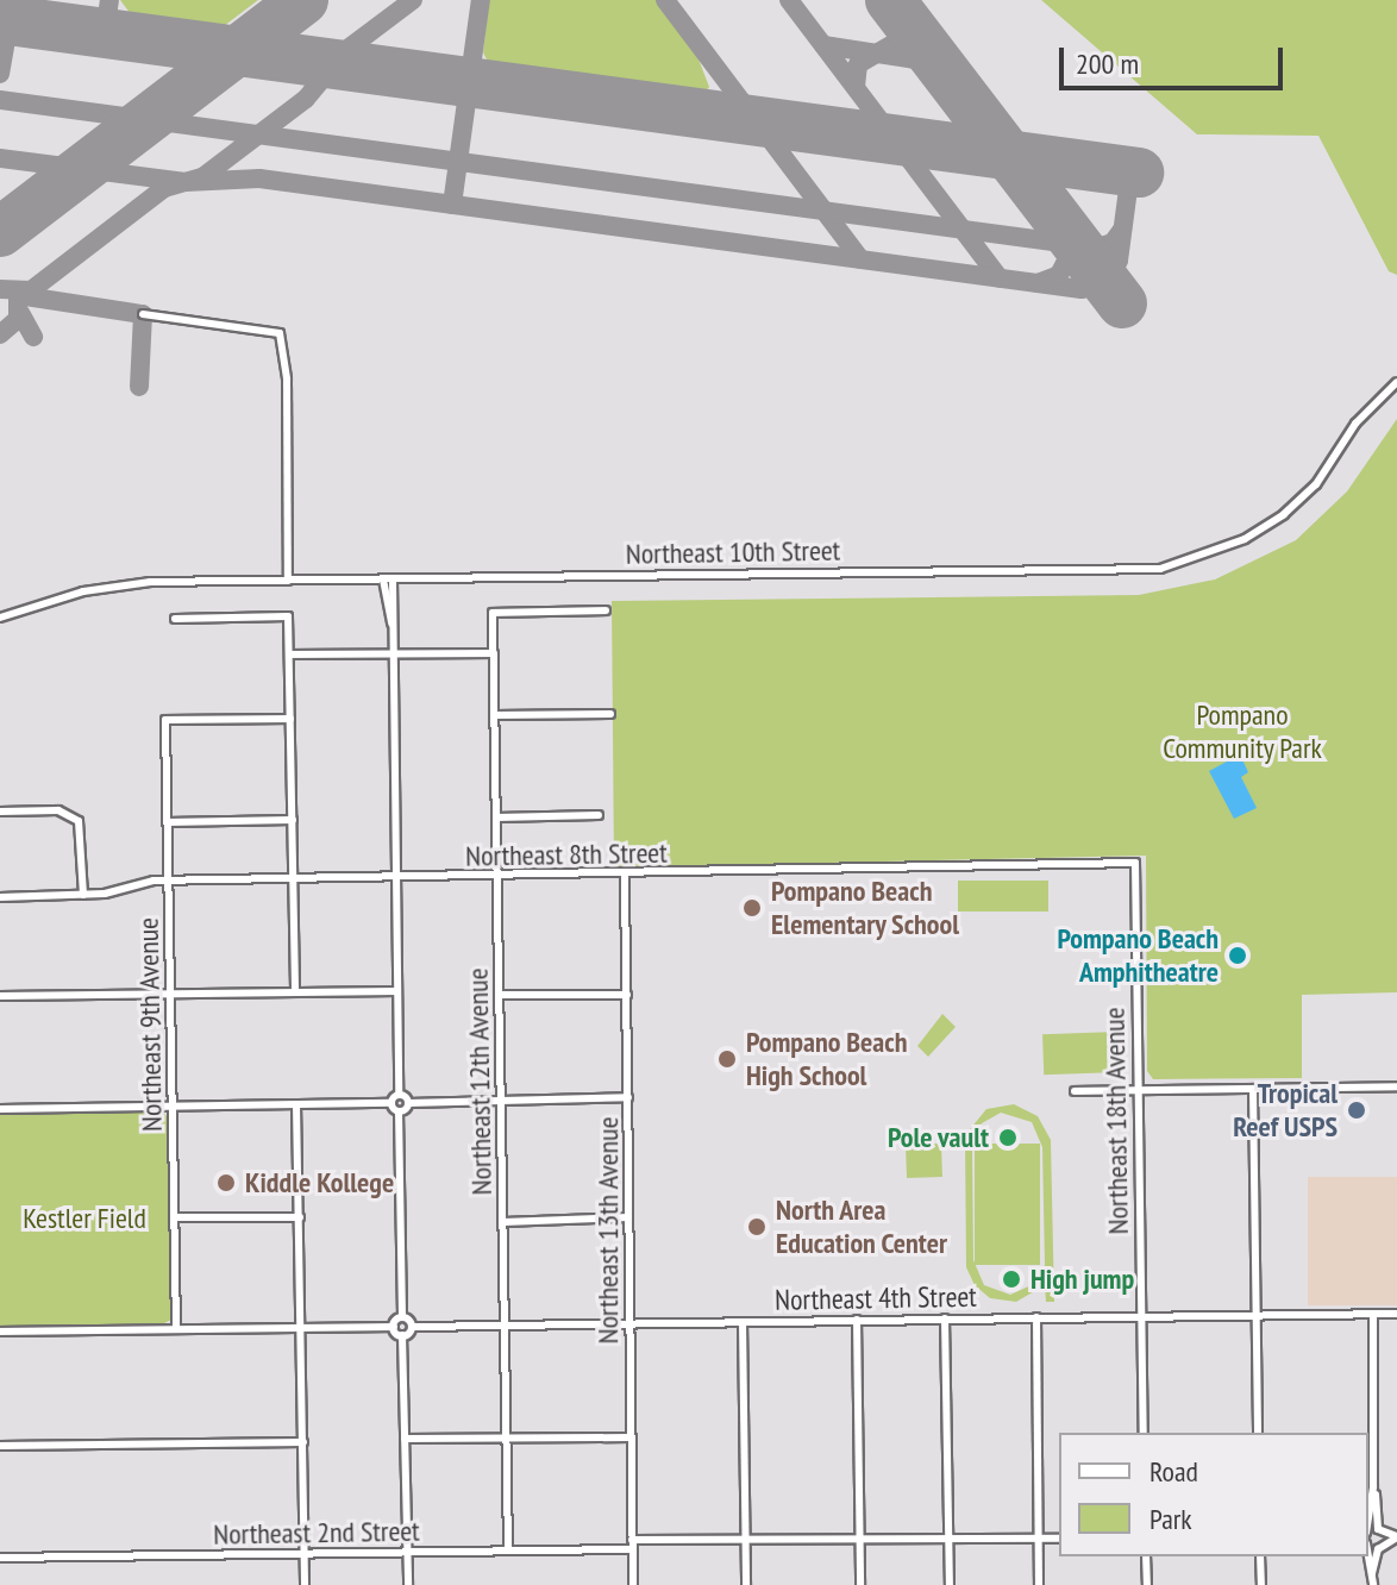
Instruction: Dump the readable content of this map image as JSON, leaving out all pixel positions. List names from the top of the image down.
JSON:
{
  "streets": {
    "street": [
      "Northeast 10th Street",
      "Northeast 8th Street",
      "Northeast 9th Avenue",
      "Northeast 12th Avenue",
      "Northeast 18th Avenue",
      "Northeast 13th Avenue",
      "Northeast 4th Street",
      "Northeast 2nd Street"
    ]
  },
  "crossings": [
    ["Northeast 8th Street", "Northeast 9th Avenue"],
    ["Northeast 8th Street", "Northeast 12th Avenue"],
    ["Northeast 8th Street", "Northeast 18th Avenue"],
    ["Northeast 8th Street", "Northeast 13th Avenue"],
    ["Northeast 12th Avenue", "Northeast 4th Street"],
    ["Northeast 12th Avenue", "Northeast 2nd Street"],
    ["Northeast 18th Avenue", "Northeast 4th Street"],
    ["Northeast 13th Avenue", "Northeast 4th Street"],
    ["Northeast 13th Avenue", "Northeast 2nd Street"]
  ],
  "parks": ["Pompano Community Park", "Kestler Field"],
  "places": [
    "Pompano Beach Elementary School",
    "Pompano Beach Amphitheatre",
    "Pompano Beach High School",
    "Tropical Reef USPS",
    "Pole vault",
    "Kiddle Kollege",
    "North Area Education Center",
    "High jump"
  ],
  "legend": ["Road", "Park"],
  "scale_bar": "200 m"
}
